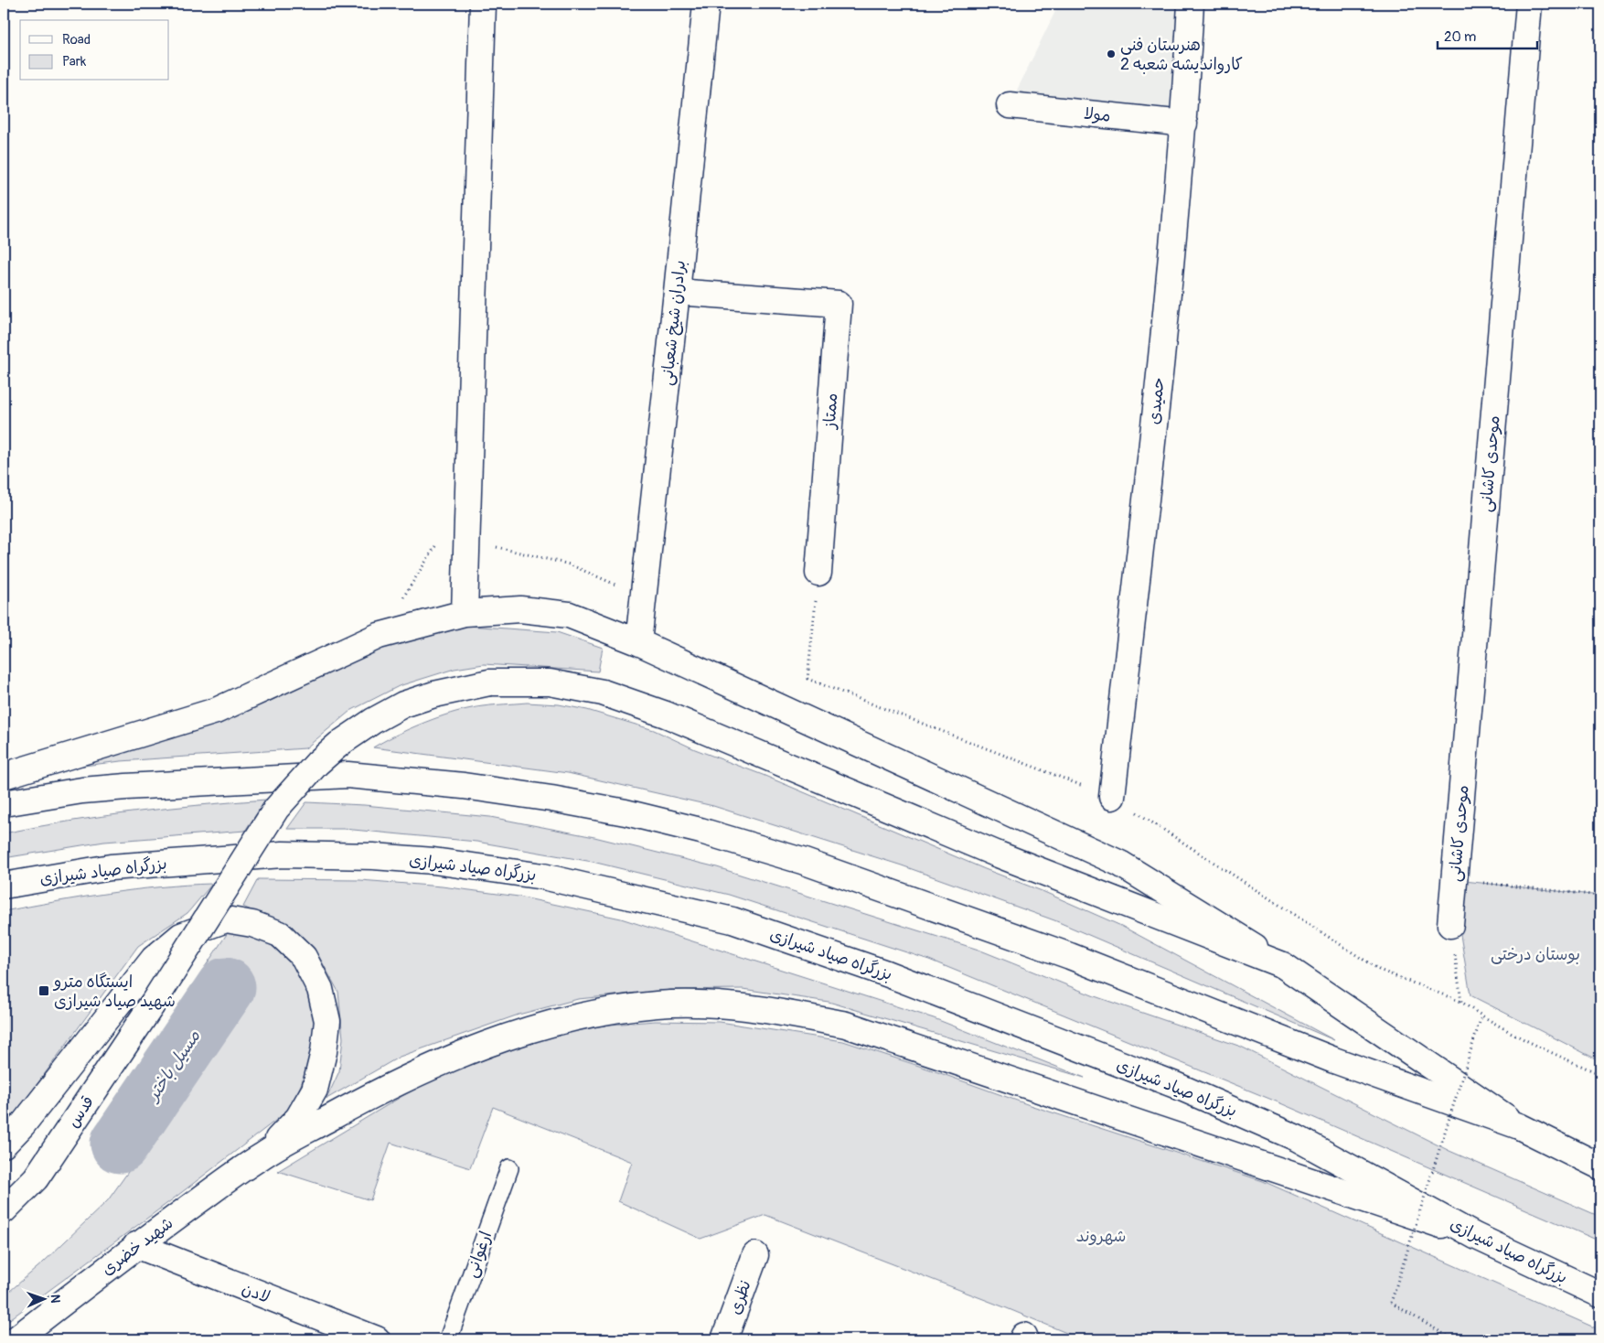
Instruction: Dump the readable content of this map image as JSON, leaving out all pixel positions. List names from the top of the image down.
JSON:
{
  "streets": {
    "main road": [
      "مولا",
      "برادران شیخ شعبانی",
      "حمیدی",
      "ممتاز",
      "موحدی کاشانی",
      "بزرگراه صیاد شیرازی",
      "قدس",
      "شهید خضری",
      "لادن",
      "نظری"
    ],
    "lane": ["ارغوانی"]
  },
  "crossings": [
    ["مولا", "حمیدی"],
    ["برادران شیخ شعبانی", "ممتاز"],
    ["شهید خضری", "لادن"]
  ],
  "water": ["مسیل باختر"],
  "parks": ["بوستان درختی", "شهروند"],
  "places": {
    "other": ["هنرستان فنی کارواندیشه شعبه 2"],
    "transit": ["ایستگاه مترو شهید صیاد شیرازی"]
  },
  "legend": ["Road", "Park"],
  "scale_bar": "20 m",
  "north": "right"
}
